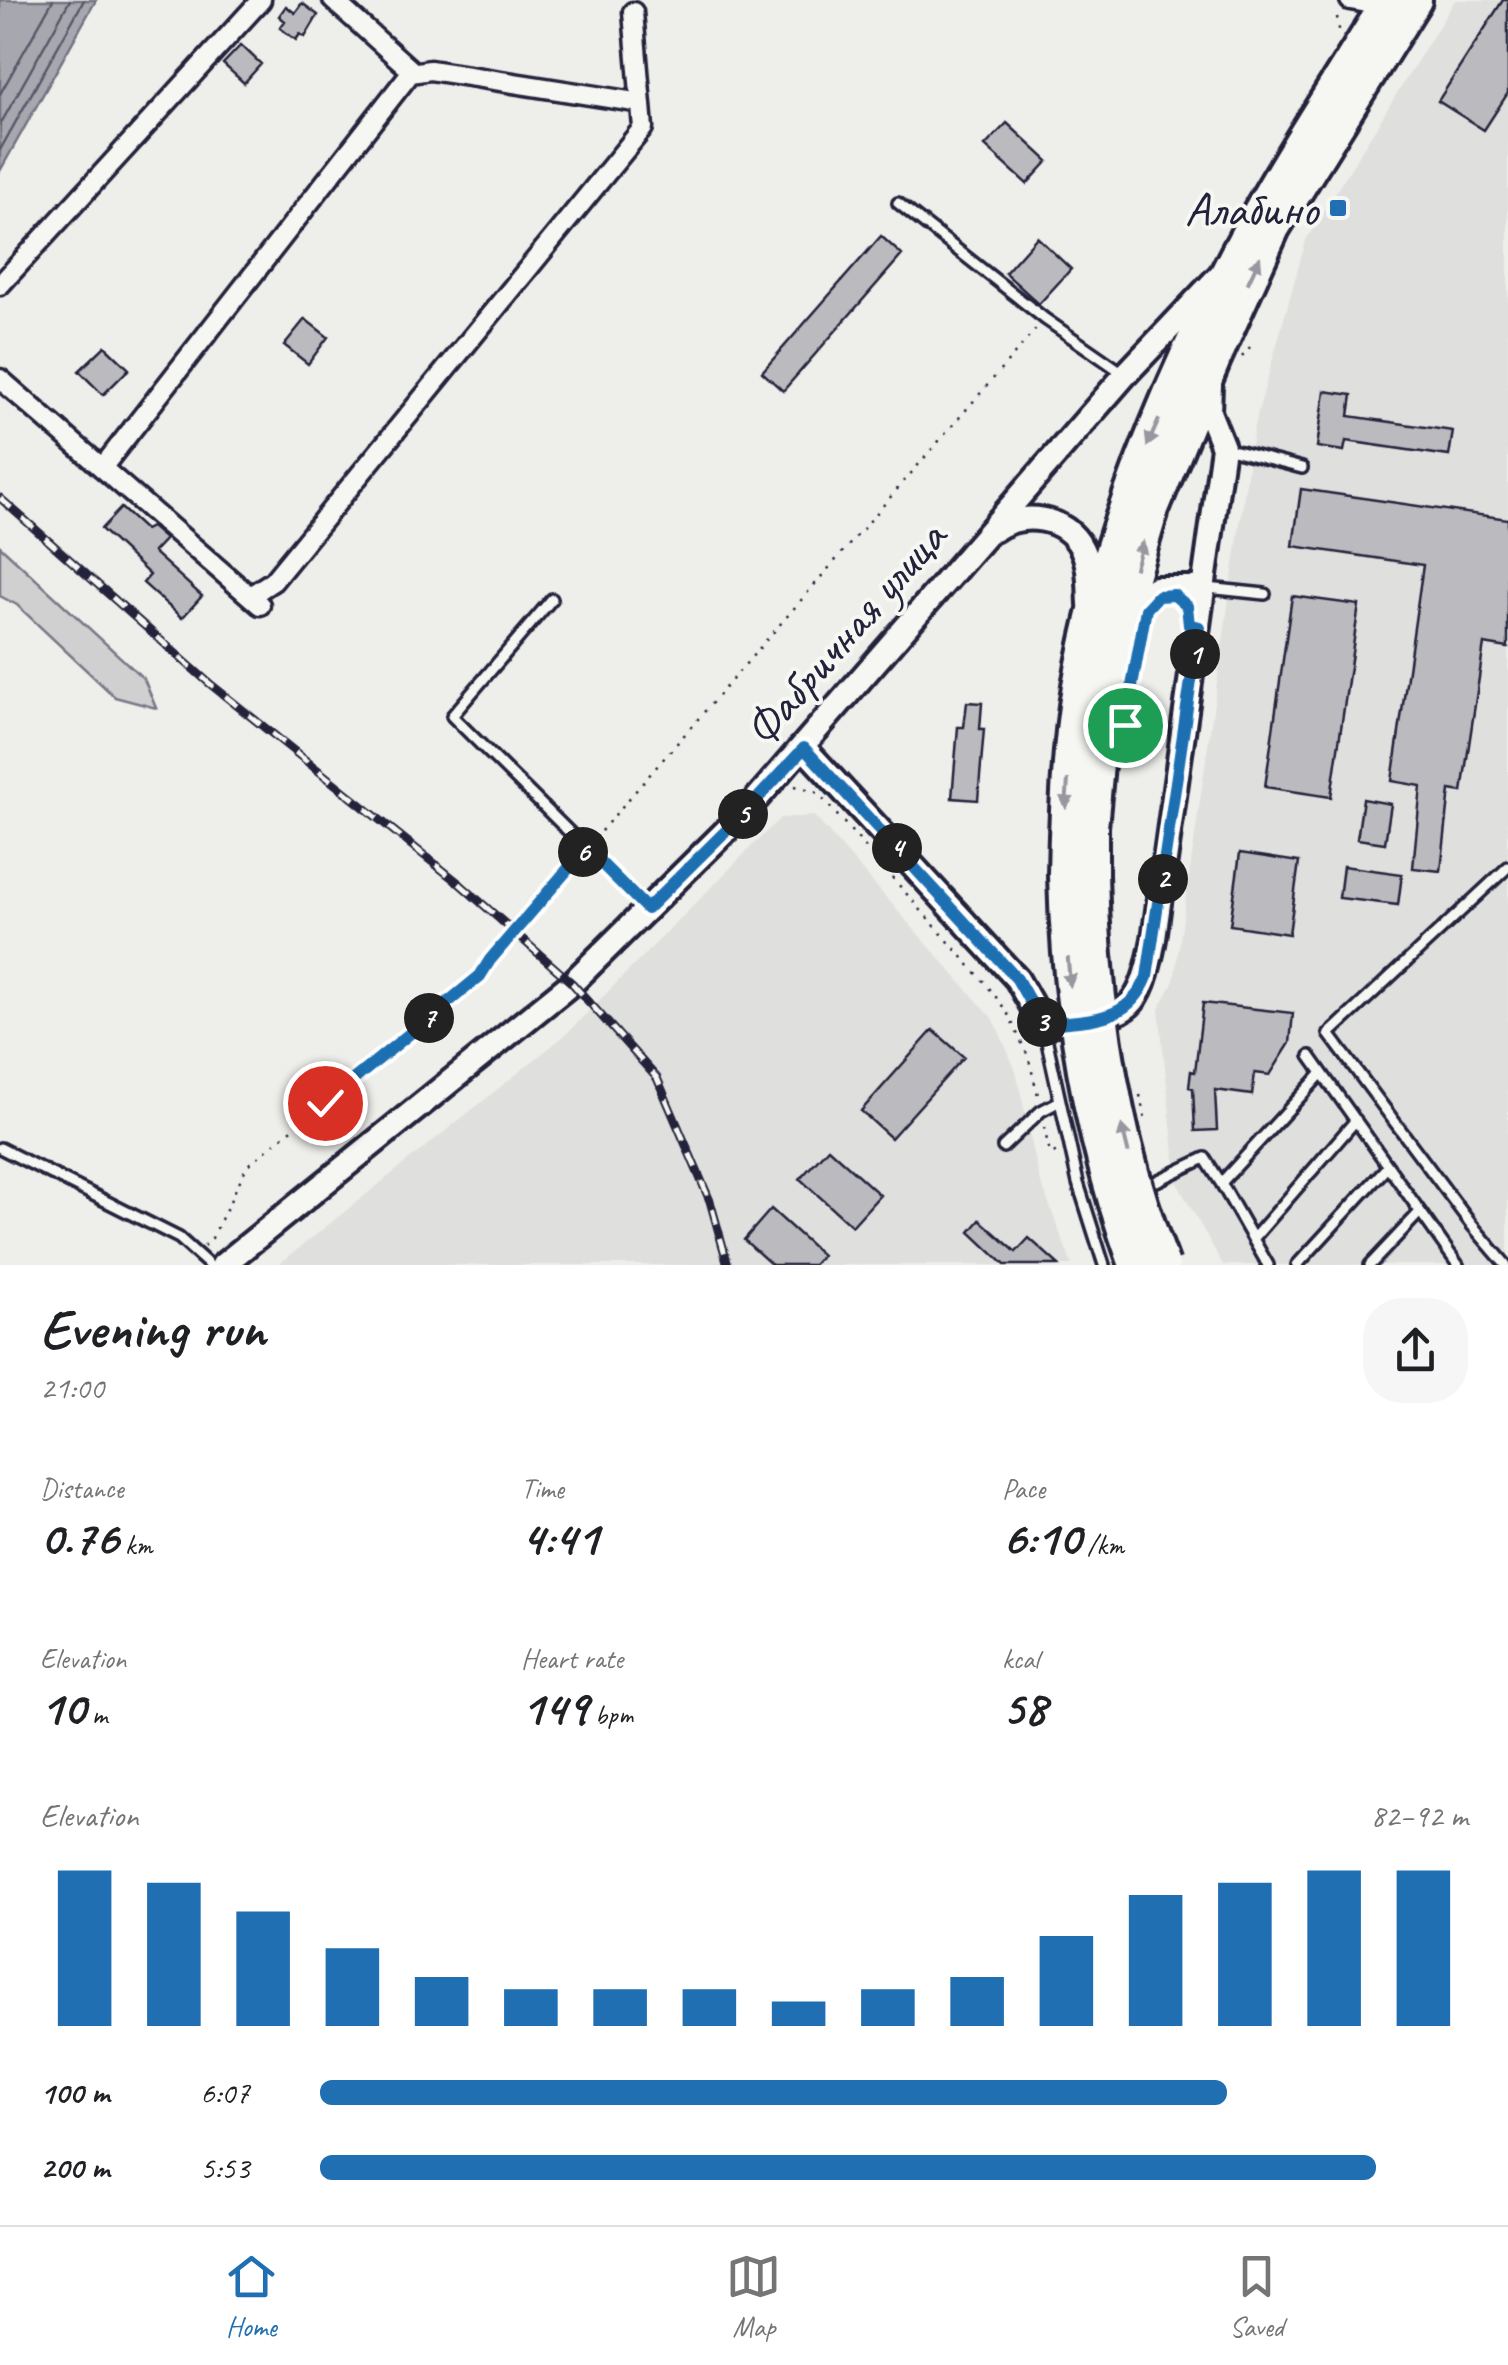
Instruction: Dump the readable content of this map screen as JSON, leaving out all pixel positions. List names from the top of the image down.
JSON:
{
  "streets": {
    "street": ["Фабричная улица"]
  },
  "places": {
    "transit": ["Алабино"]
  },
  "page": {
    "pins": [
      "1",
      "5",
      "4",
      "6",
      "2",
      "7",
      "3"
    ],
    "heading": ["Evening run", "21:00"],
    "stats": [
      ["Distance", "0.76 km"],
      ["Time", "4:41"],
      ["Pace", "6:10 /km"],
      ["Elevation", "10 m"],
      ["Heart rate", "149 bpm"],
      ["kcal", "58"]
    ],
    "chart": ["Elevation", "82–92 m"],
    "list": [
      {
        "name": "100 m",
        "note": "6:07"
      },
      {
        "name": "200 m",
        "note": "5:53"
      }
    ],
    "tabs": ["Home", "Map", "Saved"]
  }
}
